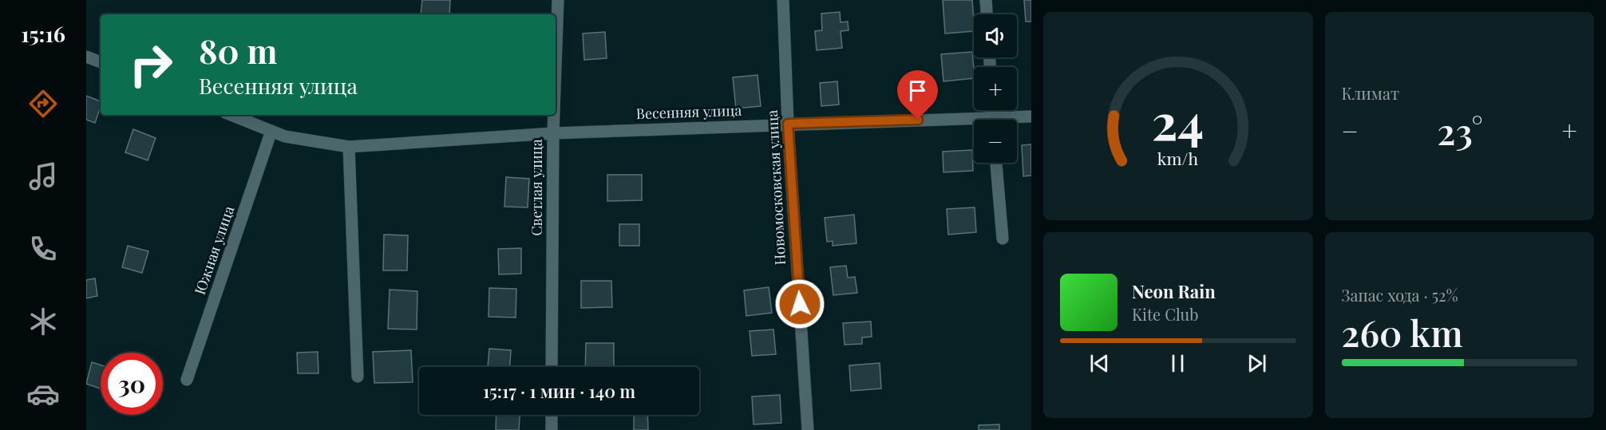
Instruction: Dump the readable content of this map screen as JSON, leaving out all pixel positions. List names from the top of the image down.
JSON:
{
  "streets": {
    "street": [
      "Весенняя улица",
      "Светлая улица",
      "Новомосковская улица",
      "Южная улица"
    ]
  },
  "crossings": [
    ["Весенняя улица", "Светлая улица"],
    ["Весенняя улица", "Новомосковская улица"],
    ["Весенняя улица", "Южная улица"]
  ],
  "page": {
    "tabs": "15:16",
    "tile": [
      "Климат",
      ["Запас хода · 52%", "260 km"]
    ],
    "map_buttons": ["+", "−"],
    "turn": ["80 m", "Весенняя улица"],
    "heat": ["−", "23°", "+"],
    "song": ["Neon Rain", "Kite Club"],
    "limit": "30",
    "trip": "15:17 · 1 мин · 140 m",
    "gauge": ["24", "km/h"]
  }
}
